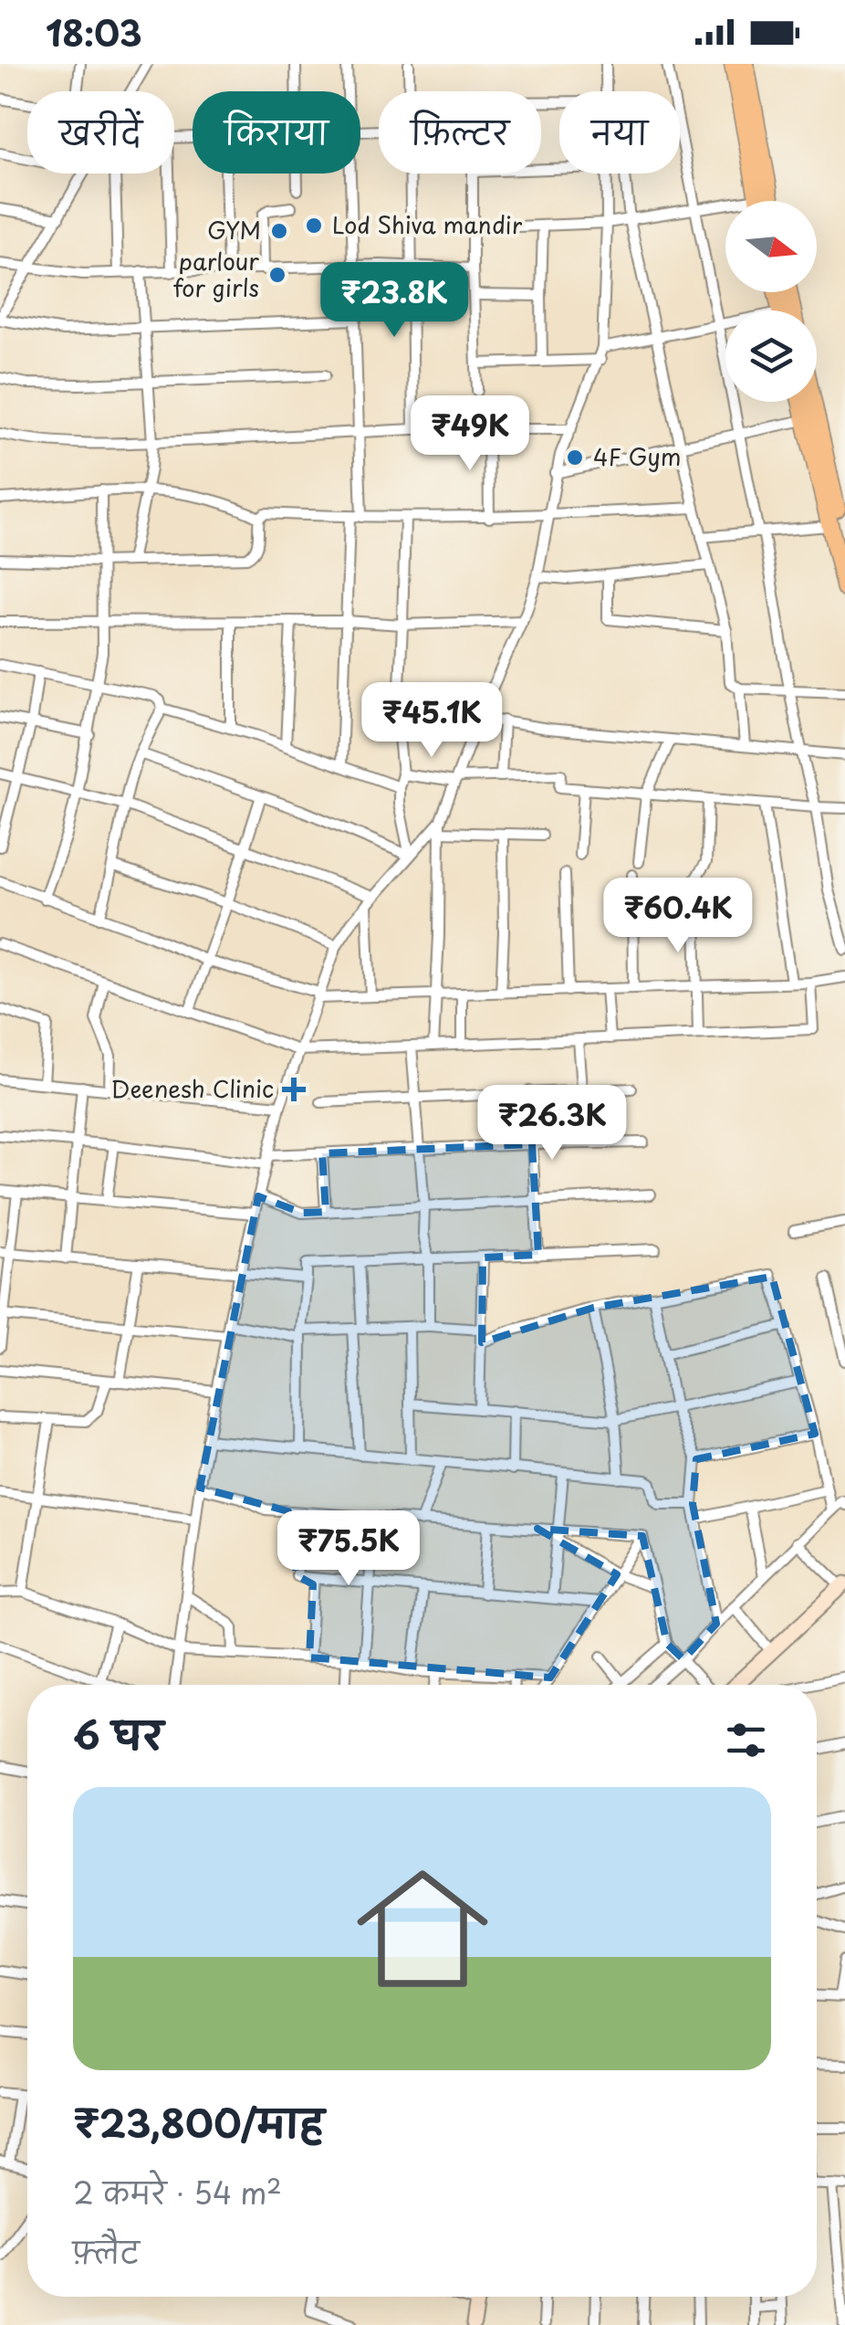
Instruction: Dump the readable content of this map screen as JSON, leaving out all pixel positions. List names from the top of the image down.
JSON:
{
  "places": {
    "other": [
      "Lod Shiva mandir",
      "GYM",
      "parlour for girls",
      "4F Gym"
    ],
    "health": ["Deenesh Clinic"]
  },
  "north": "right",
  "page": {
    "status": "18:03",
    "chip": [
      "खरीदें",
      "किराया",
      "फ़िल्टर",
      "नया"
    ],
    "price": [
      "₹23.8K",
      "₹49K",
      "₹45.1K",
      "₹60.4K",
      "₹26.3K",
      "₹75.5K"
    ],
    "heading": "6 घर",
    "list": [
      {
        "name": "₹23,800/माह",
        "note": "2 कमरे · 54 m² · फ़्लैट"
      }
    ]
  }
}
